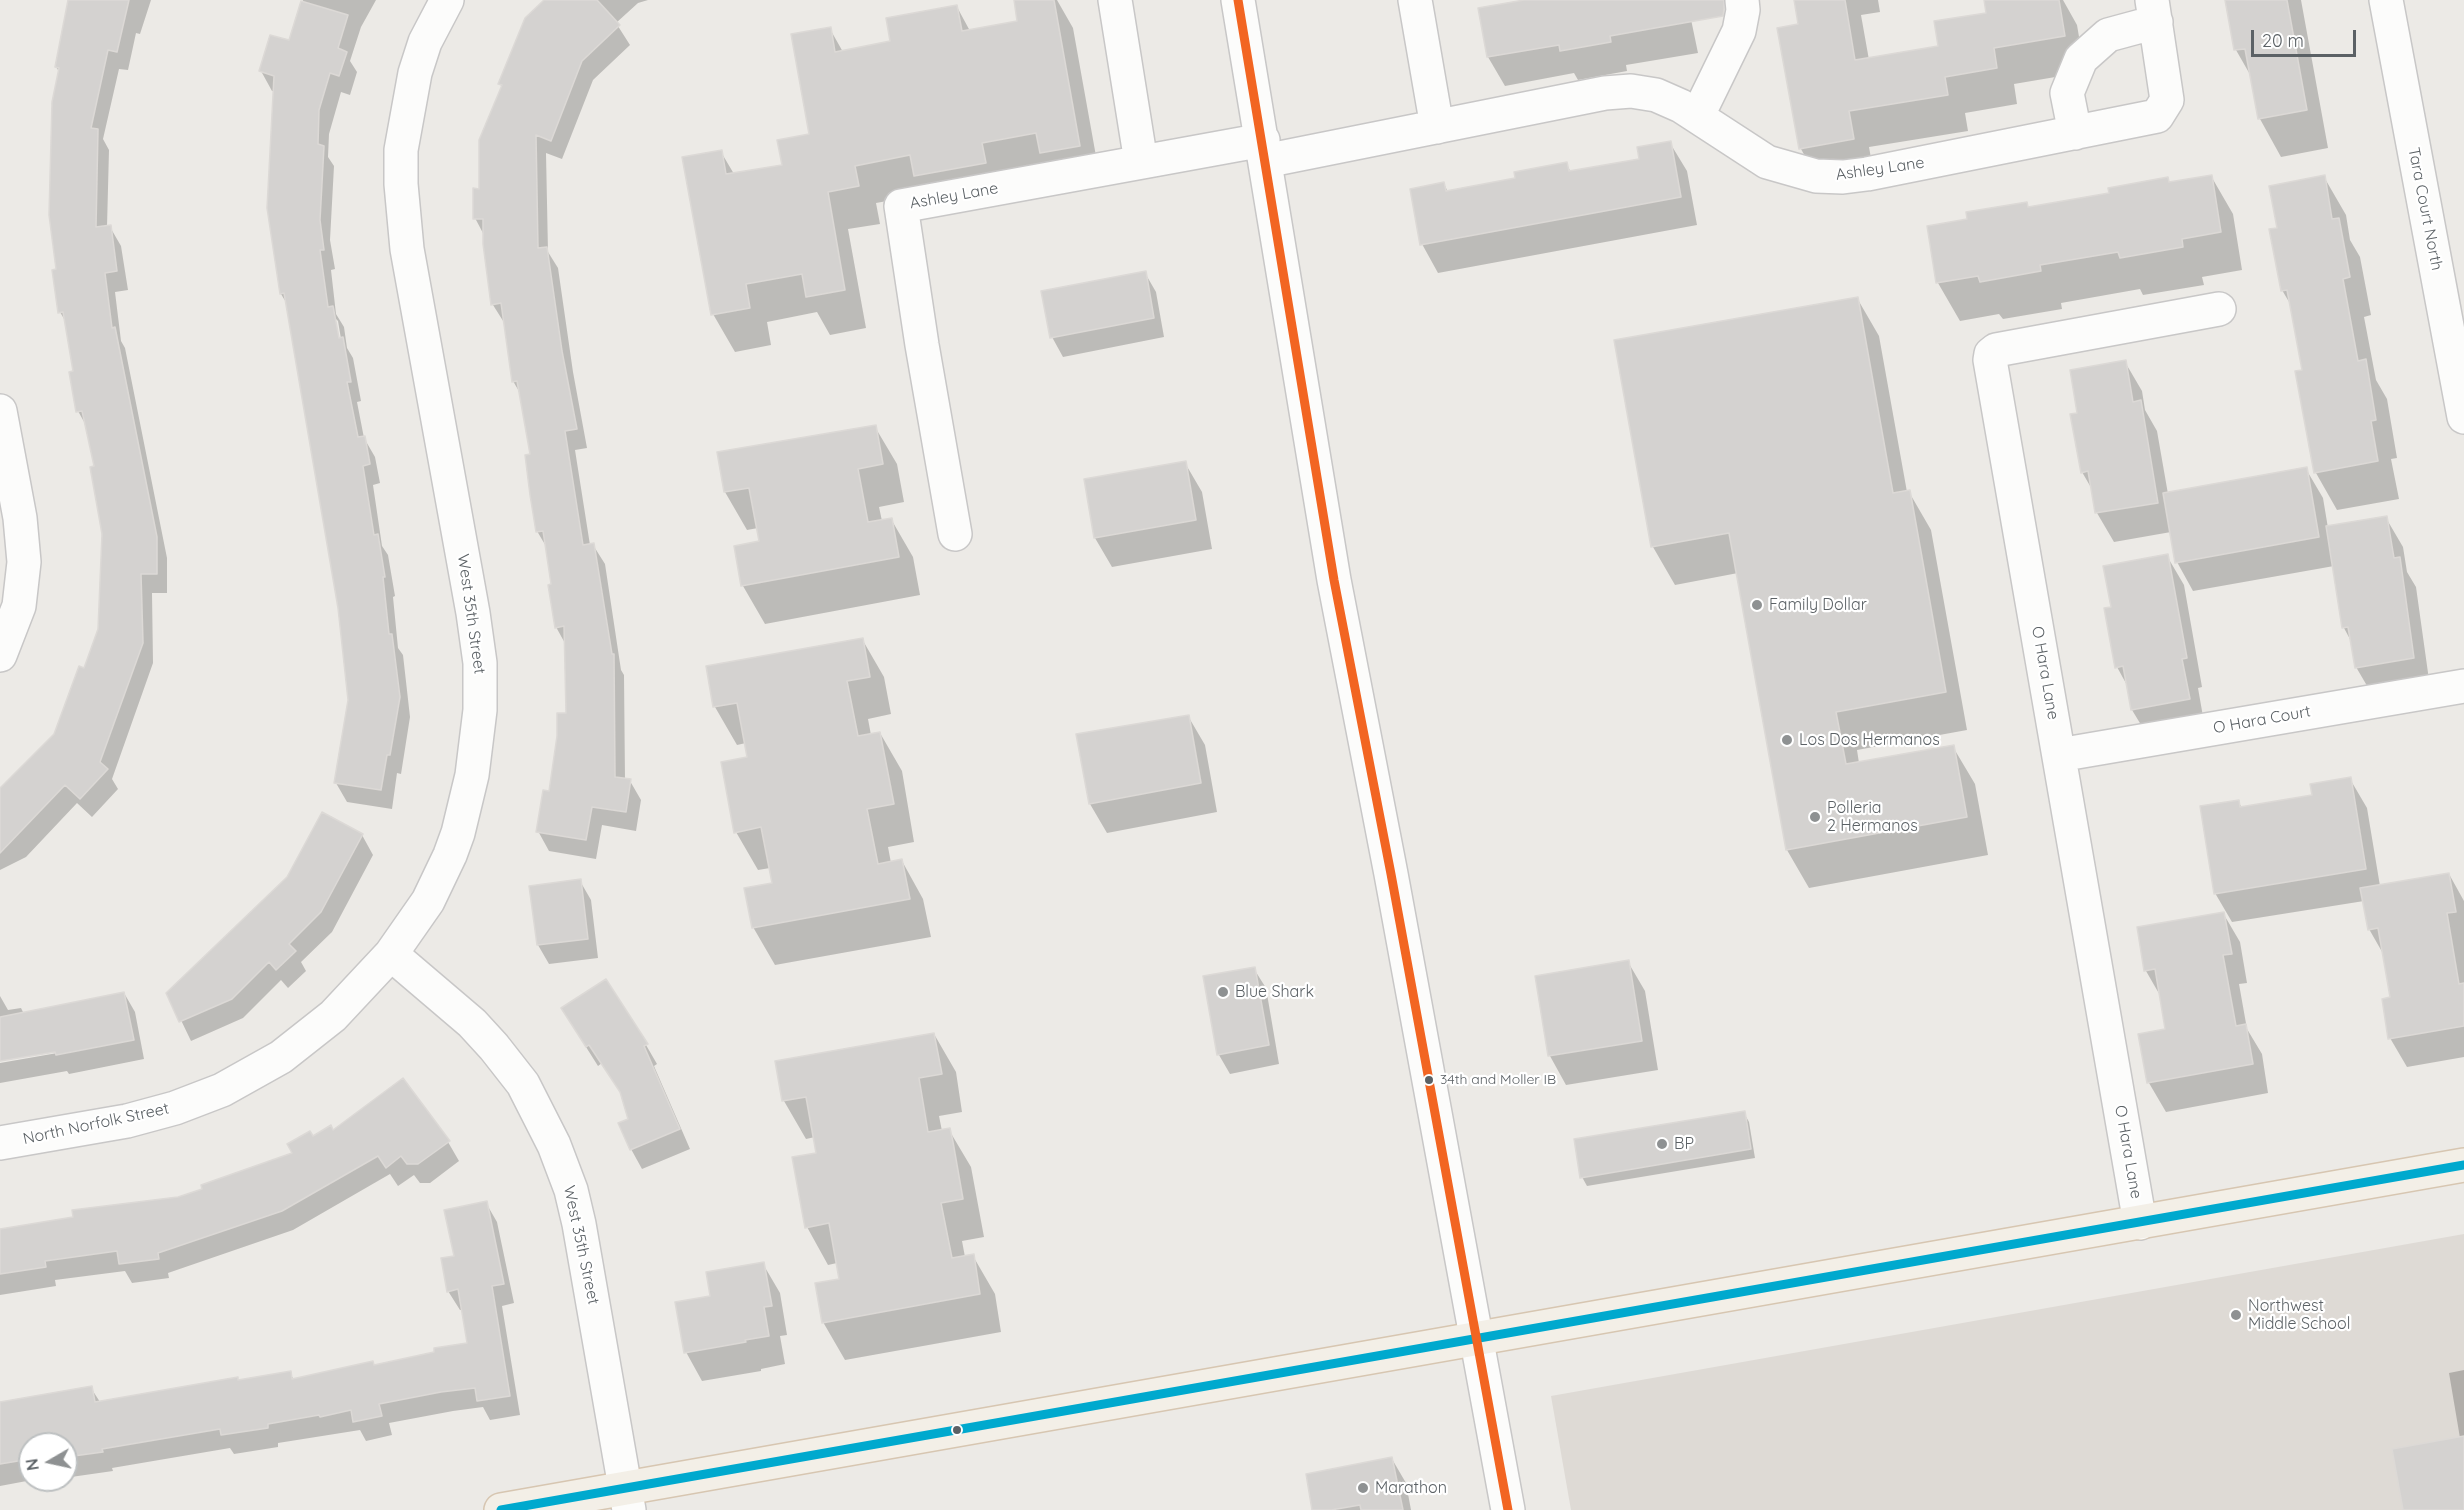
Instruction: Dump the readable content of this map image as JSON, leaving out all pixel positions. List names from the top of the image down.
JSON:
{
  "streets": {
    "street": [
      "Ashley Lane",
      "Tara Court North",
      "West 35th Street",
      "O Hara Lane",
      "O Hara Court",
      "North Norfolk Street"
    ]
  },
  "crossings": [
    ["West 35th Street", "North Norfolk Street"],
    ["O Hara Lane", "O Hara Court"]
  ],
  "places": [
    "Family Dollar",
    "Los Dos Hermanos",
    "Polleria 2 Hermanos",
    "Blue Shark",
    "34th and Moller IB",
    "BP",
    "Northwest Middle School",
    "Marathon"
  ],
  "scale_bar": "20 m",
  "north": "left"
}
